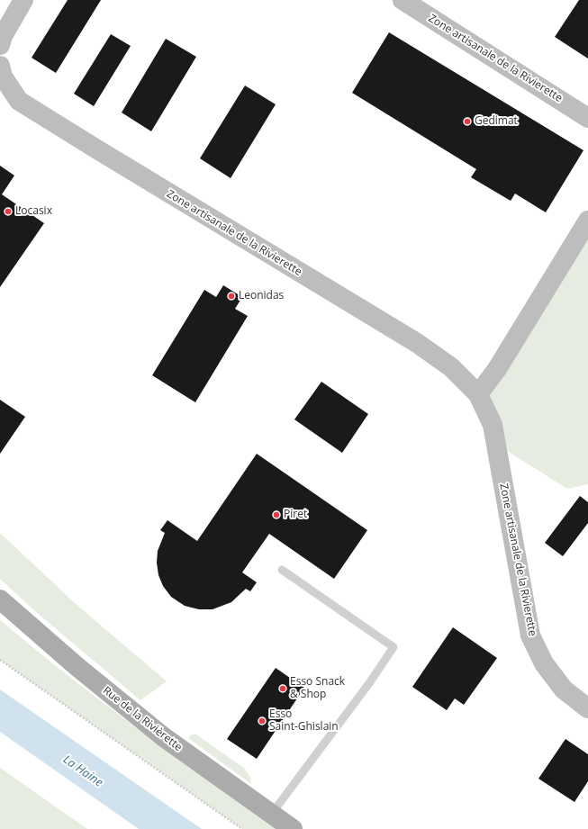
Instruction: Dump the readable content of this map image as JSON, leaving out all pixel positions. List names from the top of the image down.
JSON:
{
  "streets": {
    "main road": ["Rue de la Rivièrette"],
    "street": ["Zone artisanale de la Rivierette"]
  },
  "water": ["La Haine"],
  "places": [
    "Gedimat",
    "Locasix",
    "Leonidas",
    "Piret",
    "Esso Snack & Shop",
    "Esso Saint-Ghislain"
  ]
}
